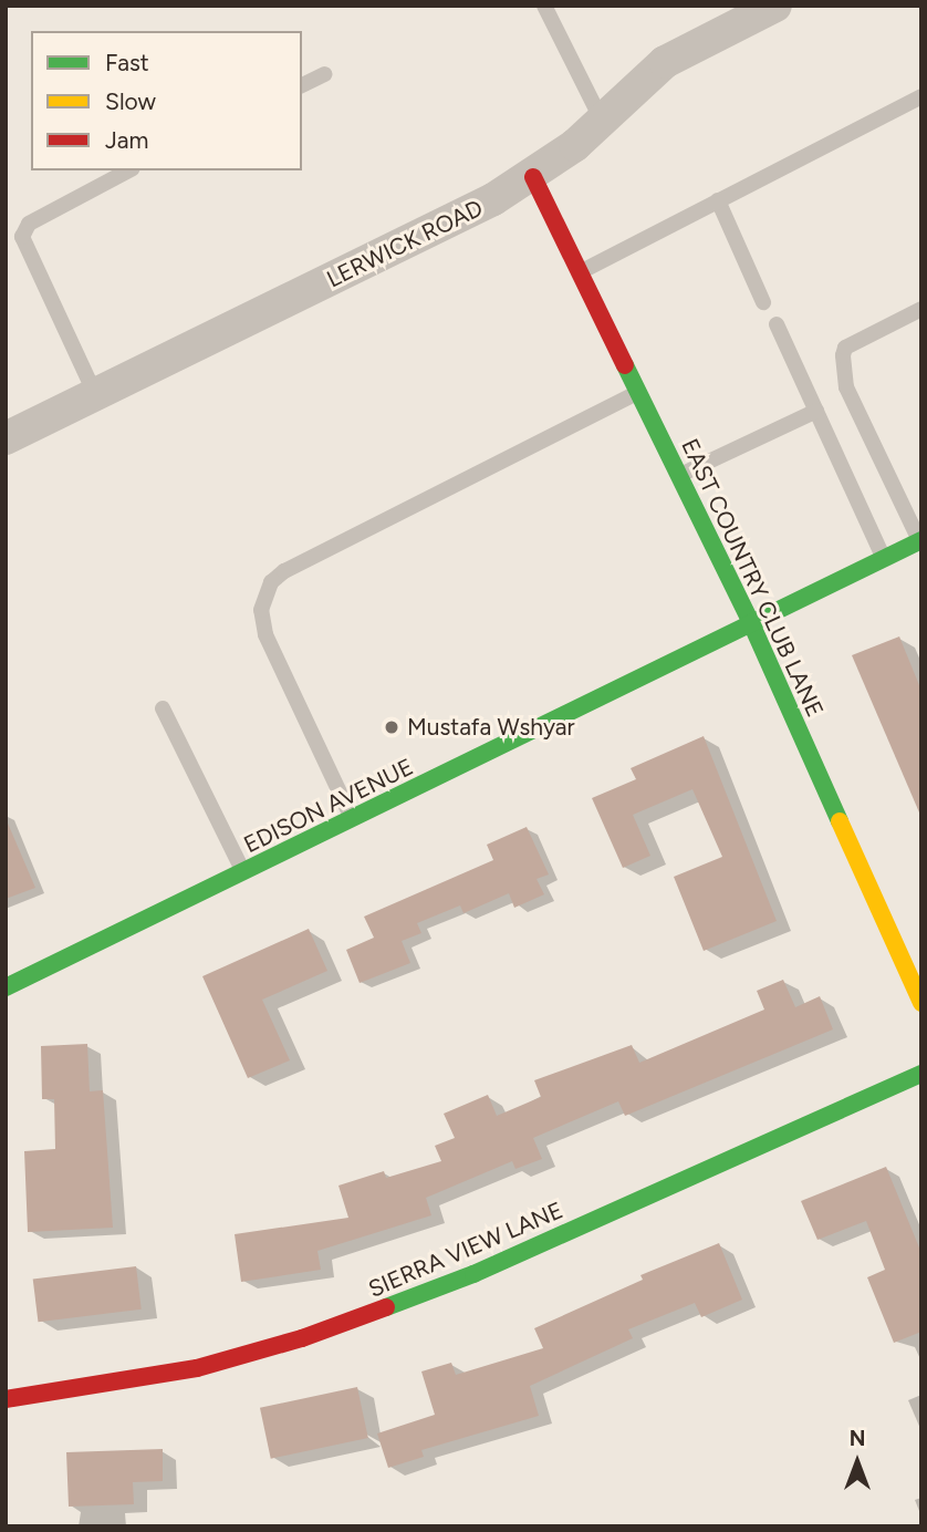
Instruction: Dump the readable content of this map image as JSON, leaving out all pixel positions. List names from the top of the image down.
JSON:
{
  "streets": {
    "street": [
      "LERWICK ROAD",
      "EAST COUNTRY CLUB LANE",
      "EDISON AVENUE",
      "SIERRA VIEW LANE"
    ]
  },
  "crossings": [
    ["LERWICK ROAD", "EAST COUNTRY CLUB LANE"],
    ["EAST COUNTRY CLUB LANE", "EDISON AVENUE"]
  ],
  "places": ["Mustafa Wshyar"],
  "legend": ["Fast", "Slow", "Jam"],
  "north": "top"
}
